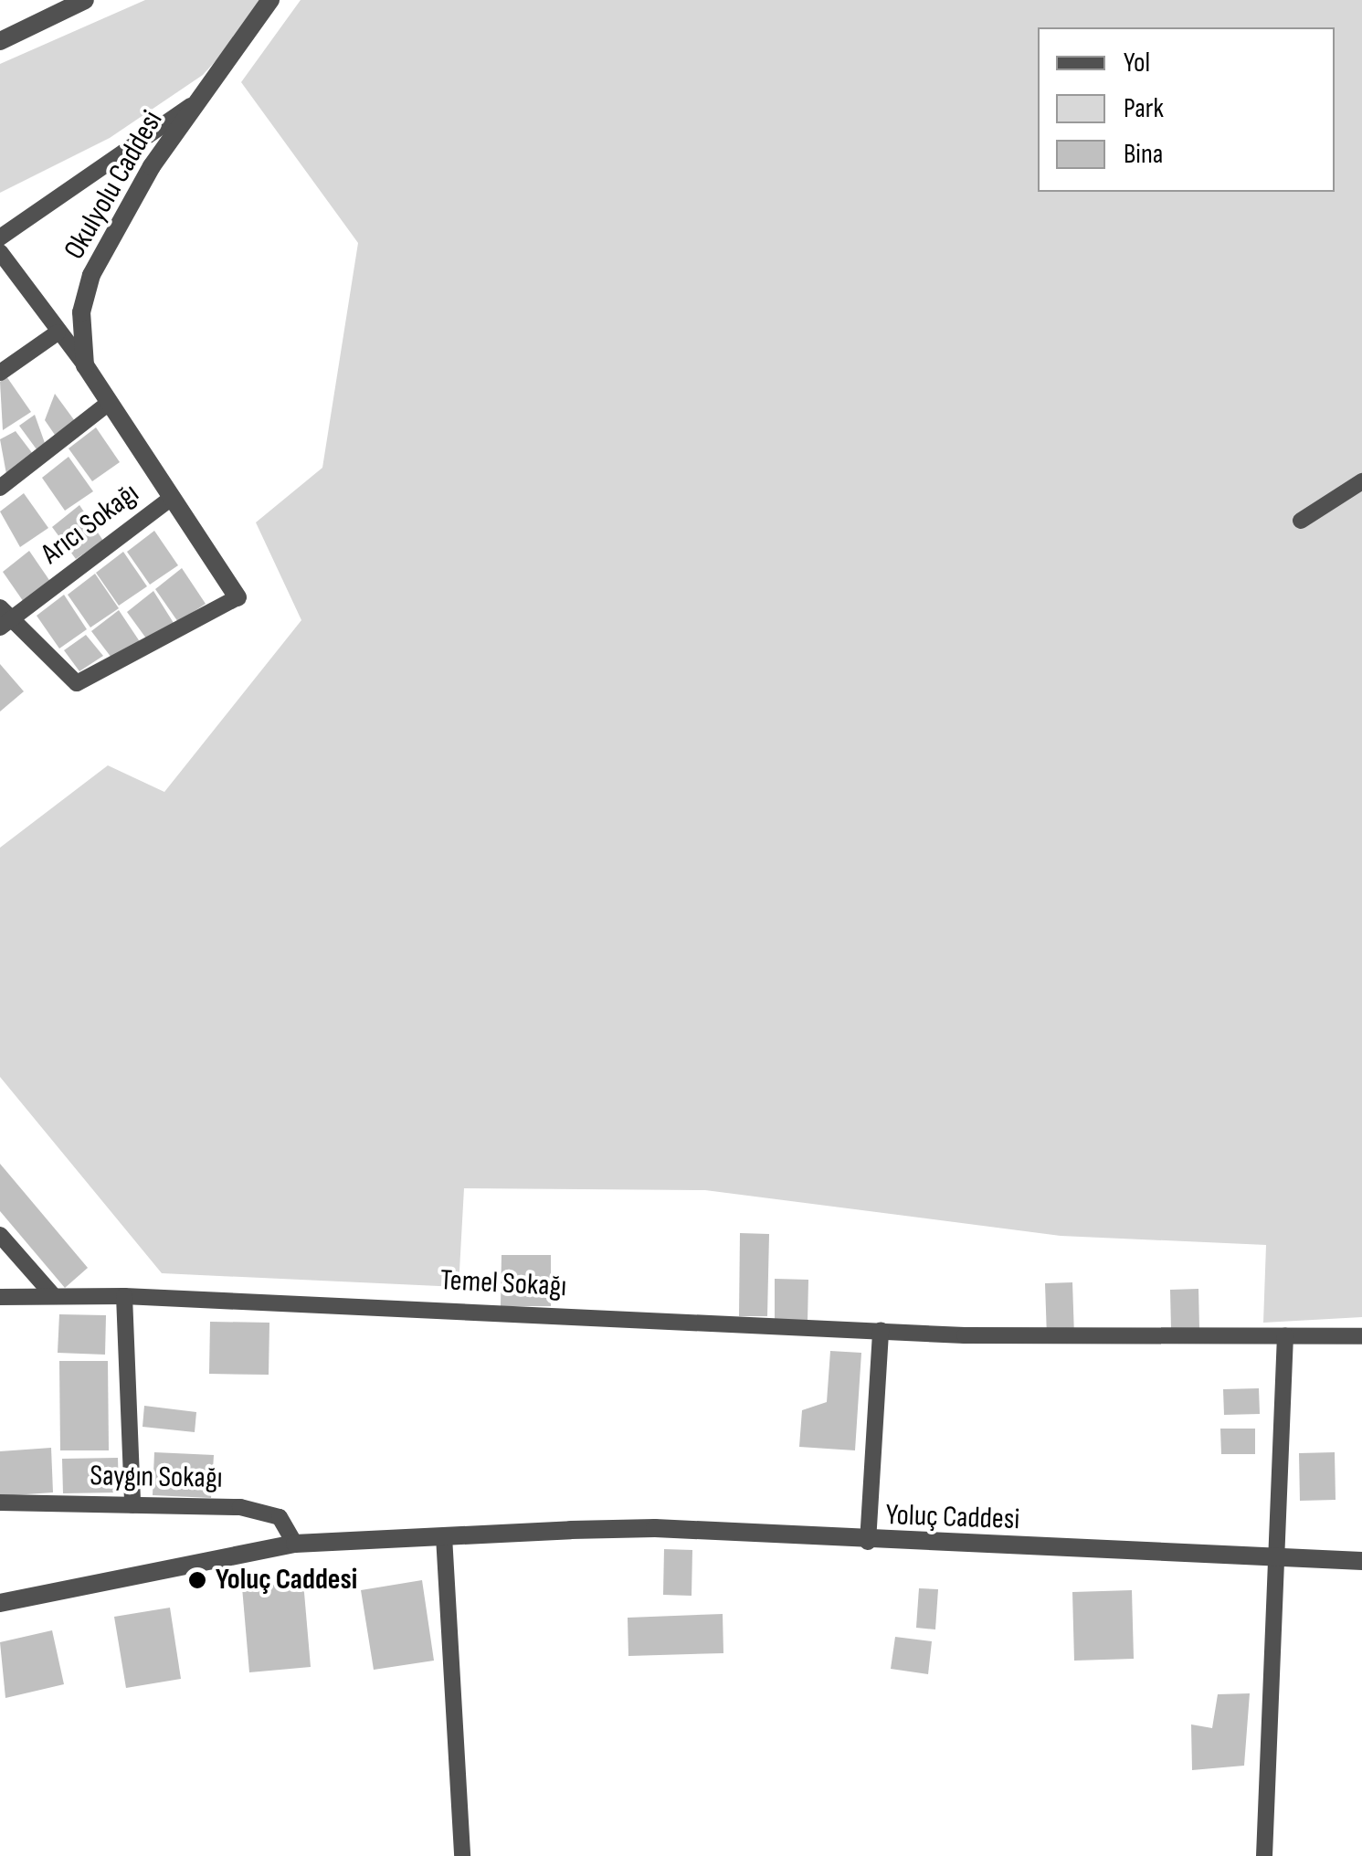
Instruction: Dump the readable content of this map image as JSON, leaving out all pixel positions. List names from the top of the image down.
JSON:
{
  "streets": {
    "street": [
      "Okulyolu Caddesi",
      "Arıcı Sokağı",
      "Temel Sokağı",
      "Saygın Sokağı",
      "Yoluç Caddesi"
    ]
  },
  "crossings": [
    ["Okulyolu Caddesi", "Arıcı Sokağı"],
    ["Saygın Sokağı", "Yoluç Caddesi"]
  ],
  "places": ["Yoluç Caddesi"],
  "legend": ["Yol", "Park", "Bina"]
}
